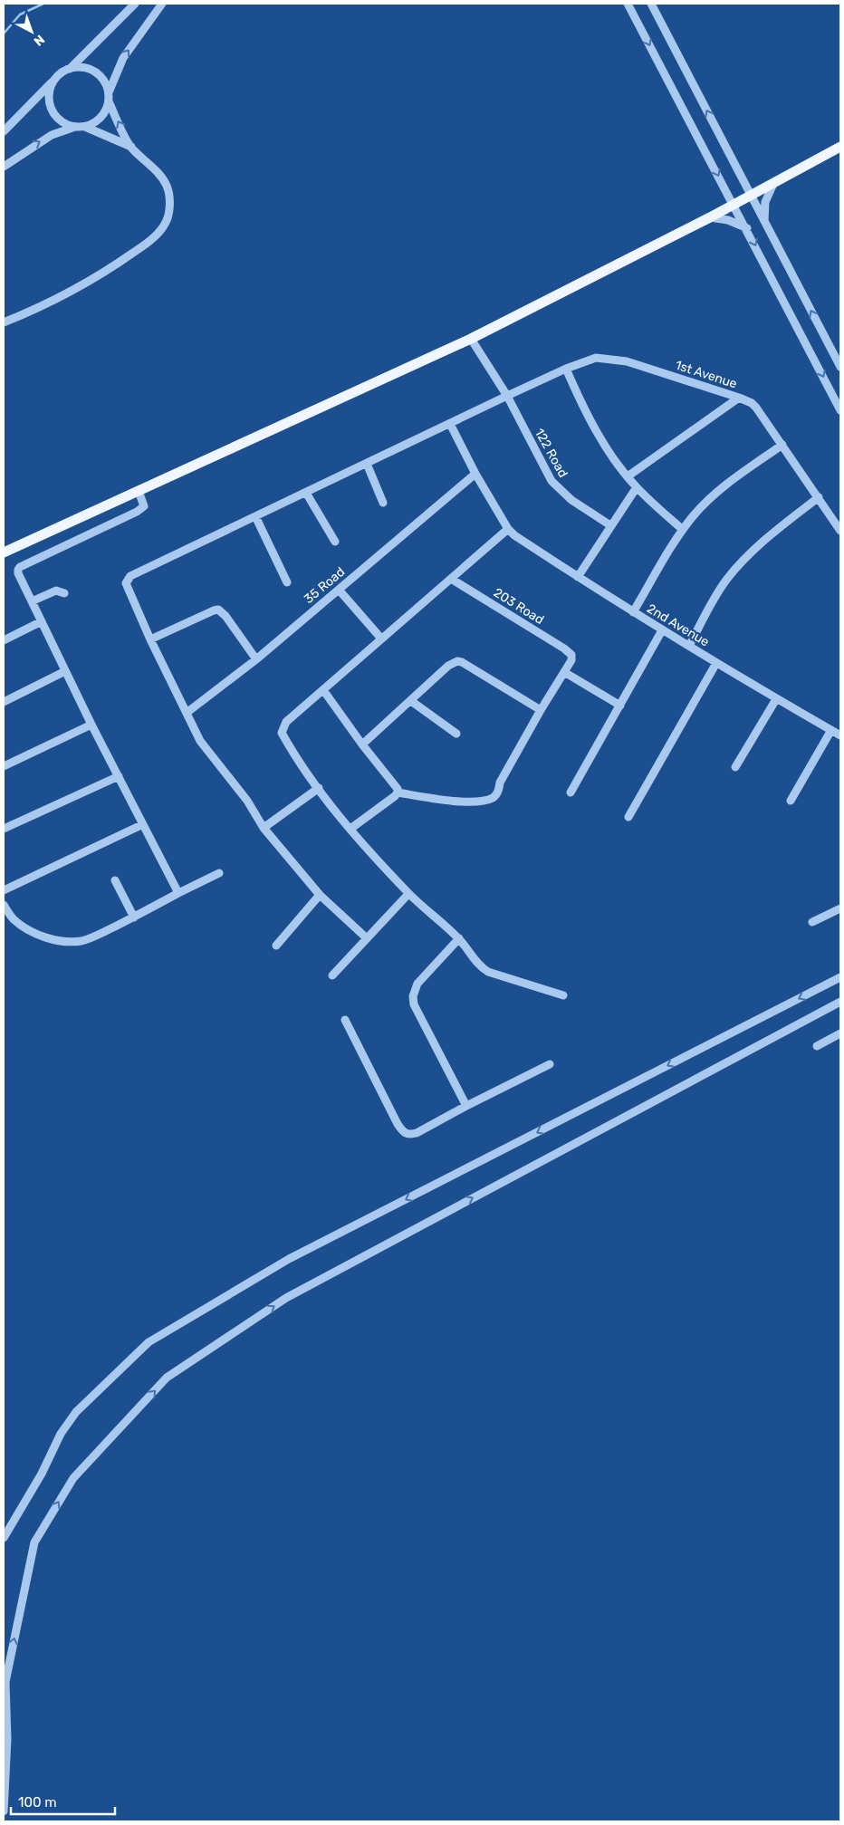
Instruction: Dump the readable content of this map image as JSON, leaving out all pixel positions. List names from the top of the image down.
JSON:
{
  "streets": {
    "street": [
      "1st Avenue",
      "122 Road",
      "35 Road",
      "203 Road",
      "2nd Avenue"
    ]
  },
  "crossings": [
    ["1st Avenue", "122 Road"],
    ["1st Avenue", "2nd Avenue"],
    ["35 Road", "2nd Avenue"]
  ],
  "scale_bar": "100 m",
  "north": "bottom right"
}
